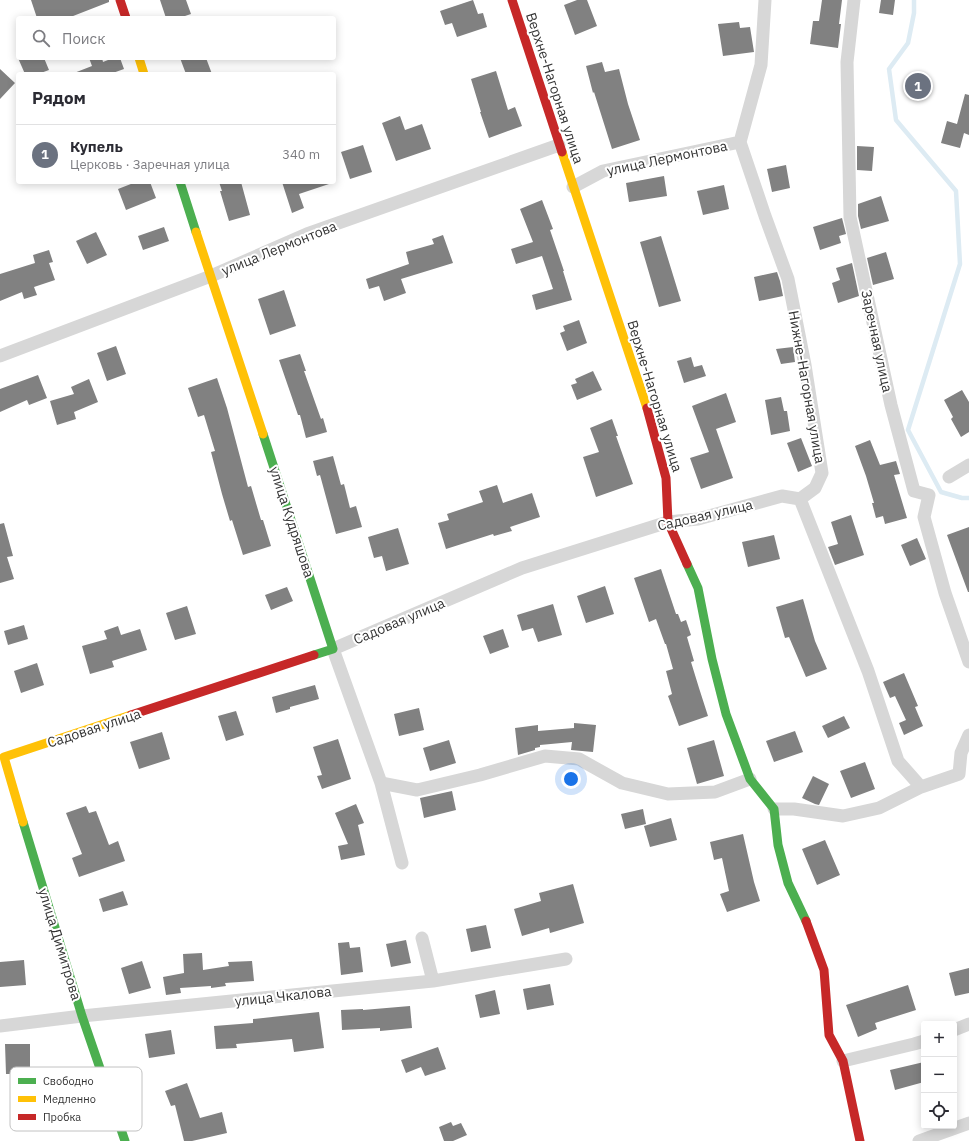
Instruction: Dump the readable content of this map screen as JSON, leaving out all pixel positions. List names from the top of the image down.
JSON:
{
  "streets": {
    "street": [
      "Верхне-Нагорная улица",
      "улица Лермонтова",
      "Заречная улица",
      "Нижне-Нагорная улица",
      "Садовая улица",
      "улица Кудряшова",
      "улица Димитрова",
      "улица Чкалова"
    ]
  },
  "crossings": [
    ["Верхне-Нагорная улица", "улица Лермонтова"],
    ["Верхне-Нагорная улица", "Садовая улица"],
    ["улица Лермонтова", "Нижне-Нагорная улица"],
    ["улица Лермонтова", "улица Кудряшова"],
    ["Нижне-Нагорная улица", "Садовая улица"],
    ["Садовая улица", "улица Кудряшова"],
    ["Садовая улица", "улица Димитрова"],
    ["улица Димитрова", "улица Чкалова"]
  ],
  "legend": ["Свободно", "Медленно", "Пробка"],
  "page": {
    "search": "Поиск",
    "pins": "1",
    "heading": "Рядом",
    "list": [
      {
        "mark": "1",
        "name": "Купель",
        "note": "Церковь · Заречная улица",
        "value": "340 m"
      }
    ],
    "map_buttons": ["+", "−"]
  }
}
